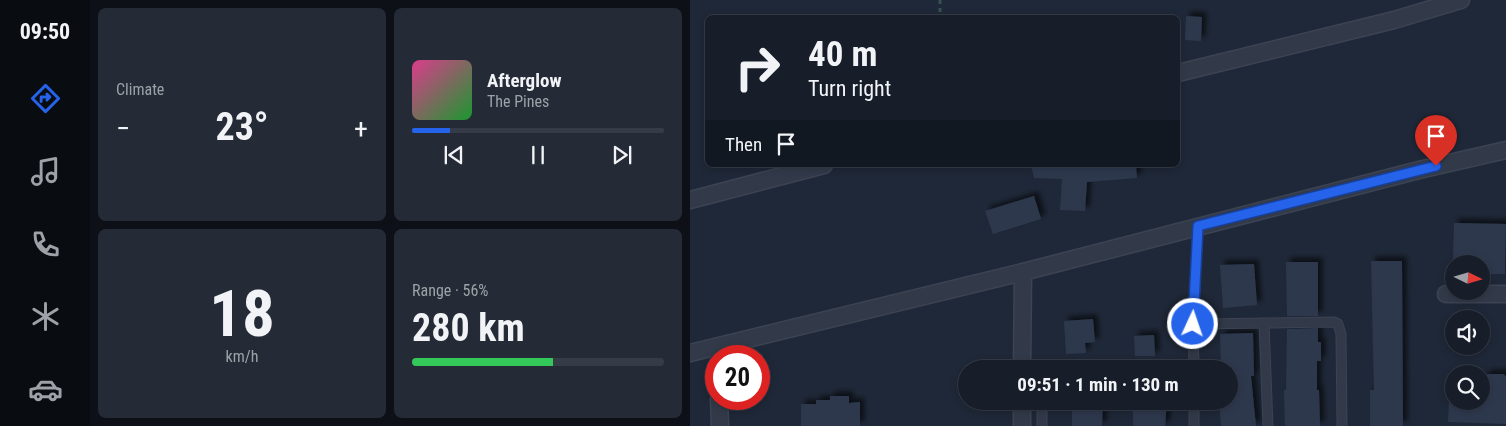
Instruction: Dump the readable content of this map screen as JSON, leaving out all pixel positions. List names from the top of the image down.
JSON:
{
  "north": "right",
  "page": {
    "tabs": "09:50",
    "tile": [
      "Climate",
      ["18", "km/h"],
      ["Range · 56%", "280 km"]
    ],
    "turn": ["40 m", "Turn right"],
    "song": ["Afterglow", "The Pines"],
    "heat": ["−", "23°", "+"],
    "then": "Then",
    "limit": "20",
    "trip": "09:51 · 1 min · 130 m"
  }
}
